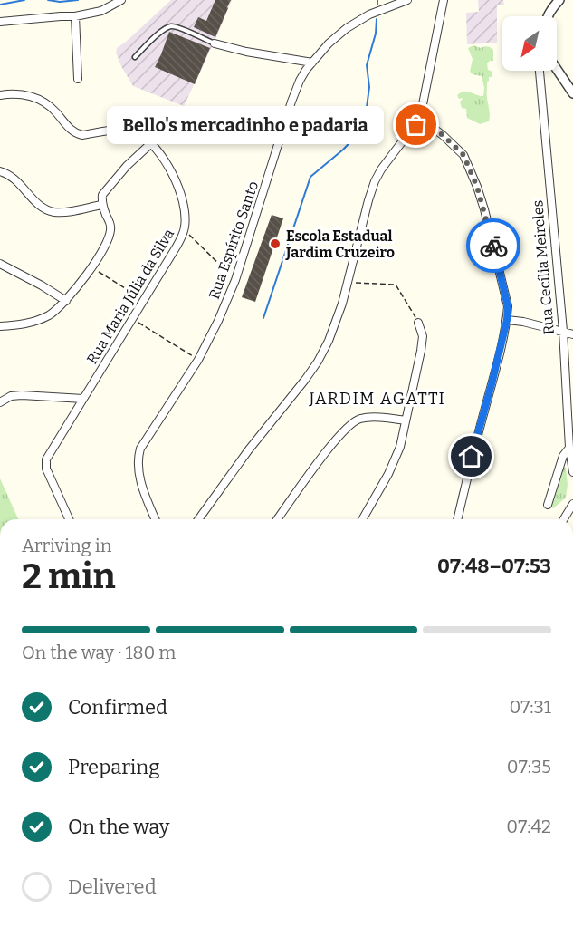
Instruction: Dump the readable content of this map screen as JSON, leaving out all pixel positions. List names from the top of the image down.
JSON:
{
  "streets": {
    "street": ["Rua Espírito Santo", "Rua Cecília Meireles", "Rua Maria Júlia da Silva"]
  },
  "districts": ["JARDIM AGATTI"],
  "places": ["Bello's mercadinho e padaria", "Escola Estadual Jardim Cruzeiro"],
  "north": "bottom left",
  "page": {
    "bubble": "Bello's mercadinho e padaria",
    "heading": ["2 min", "Arriving in", "07:48–07:53"],
    "bar": "On the way · 180 m",
    "list": [
      ["Confirmed", "07:31"],
      ["Preparing", "07:35"],
      ["On the way", "07:42"],
      "Delivered"
    ]
  }
}
